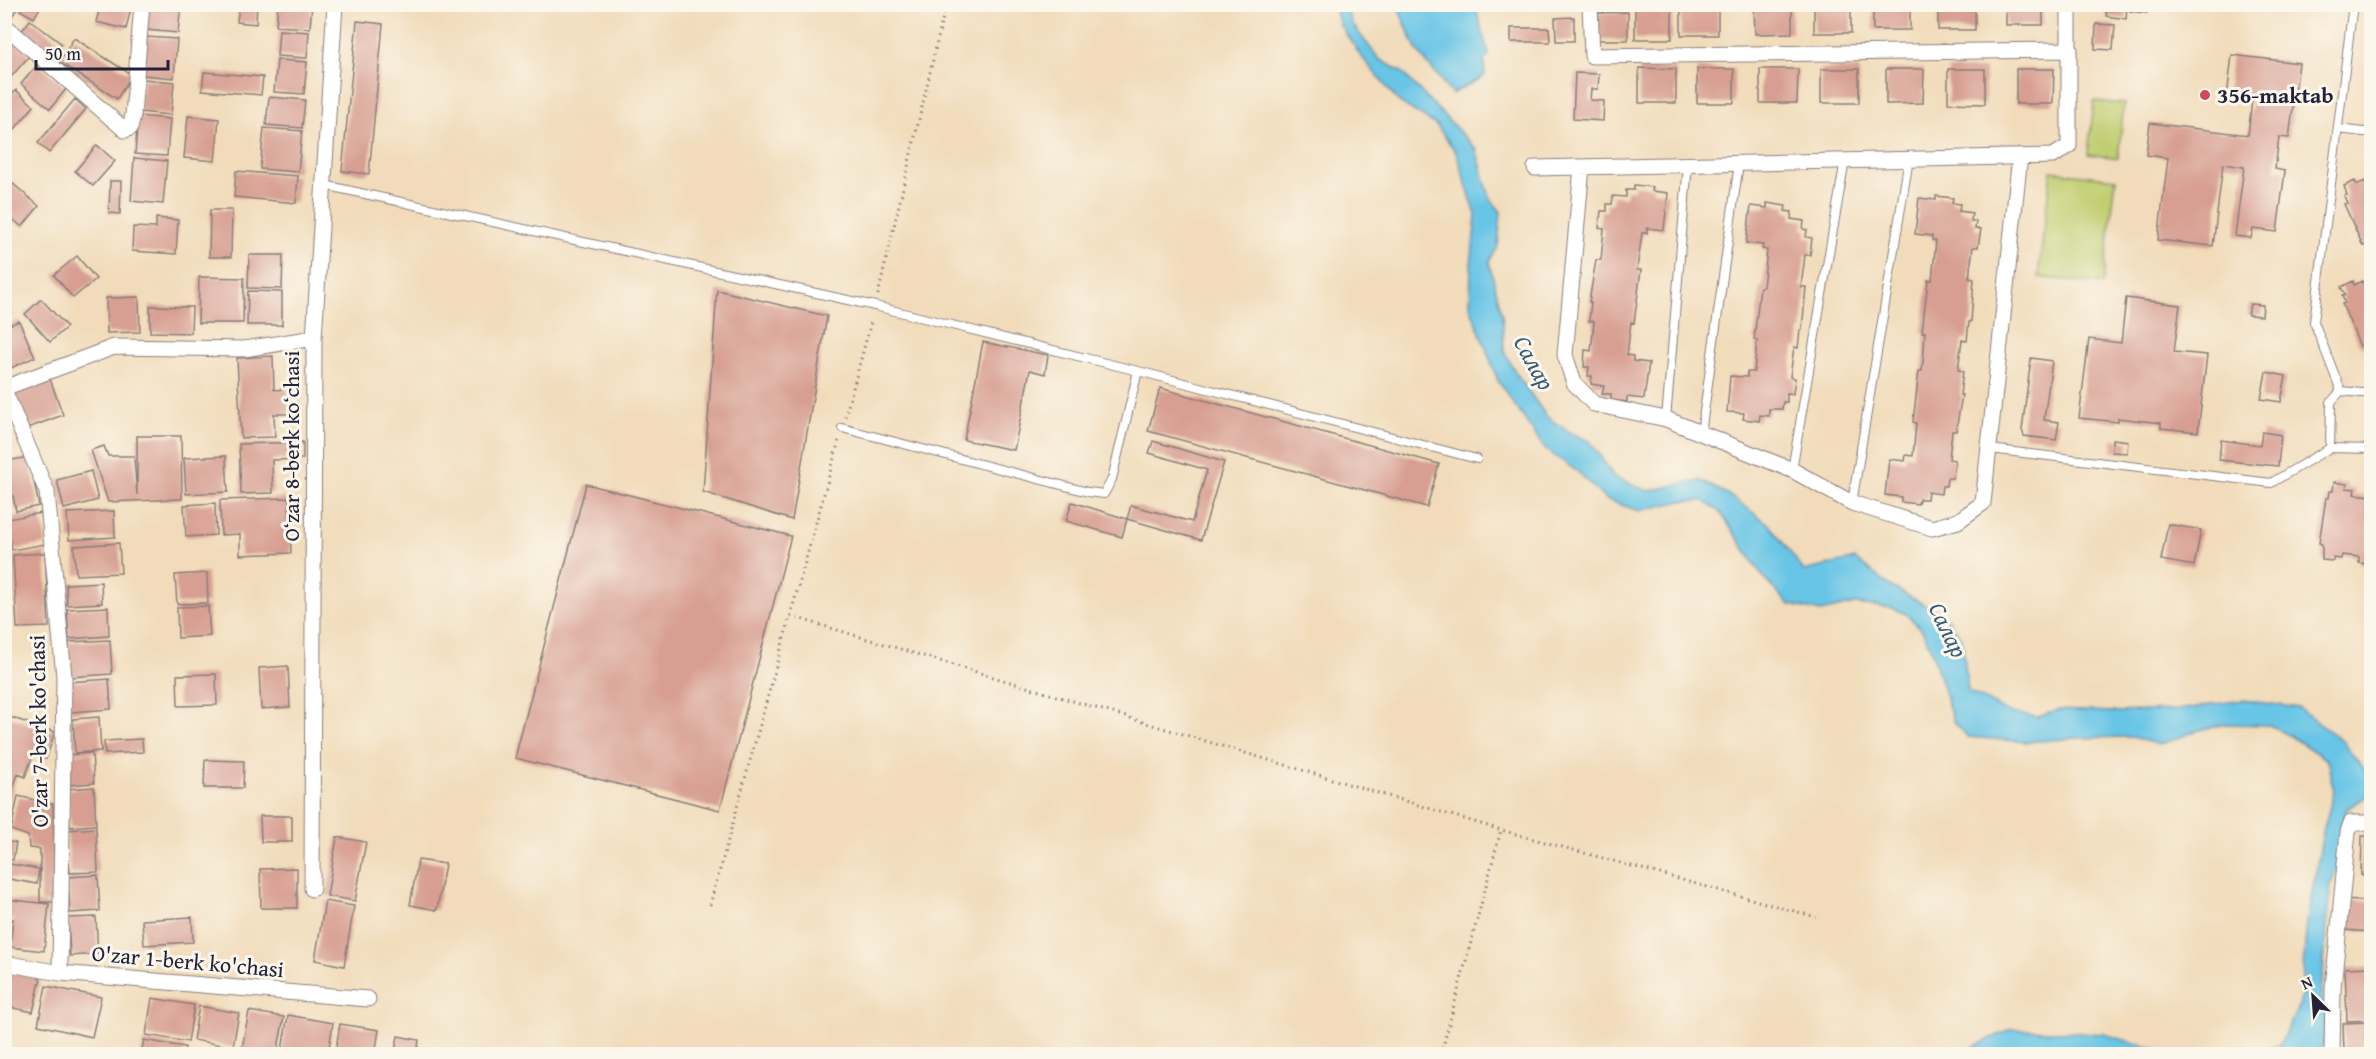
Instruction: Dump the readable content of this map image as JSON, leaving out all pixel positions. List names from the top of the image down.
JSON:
{
  "streets": {
    "street": ["Oʻzar 8-berk koʻchasi", "O'zar 7-berk ko'chasi", "O'zar 1-berk ko'chasi"]
  },
  "crossings": [
    ["O'zar 7-berk ko'chasi", "O'zar 1-berk ko'chasi"]
  ],
  "water": ["Салар"],
  "places": ["356-maktab"],
  "scale_bar": "50 m",
  "north": "top left"
}
